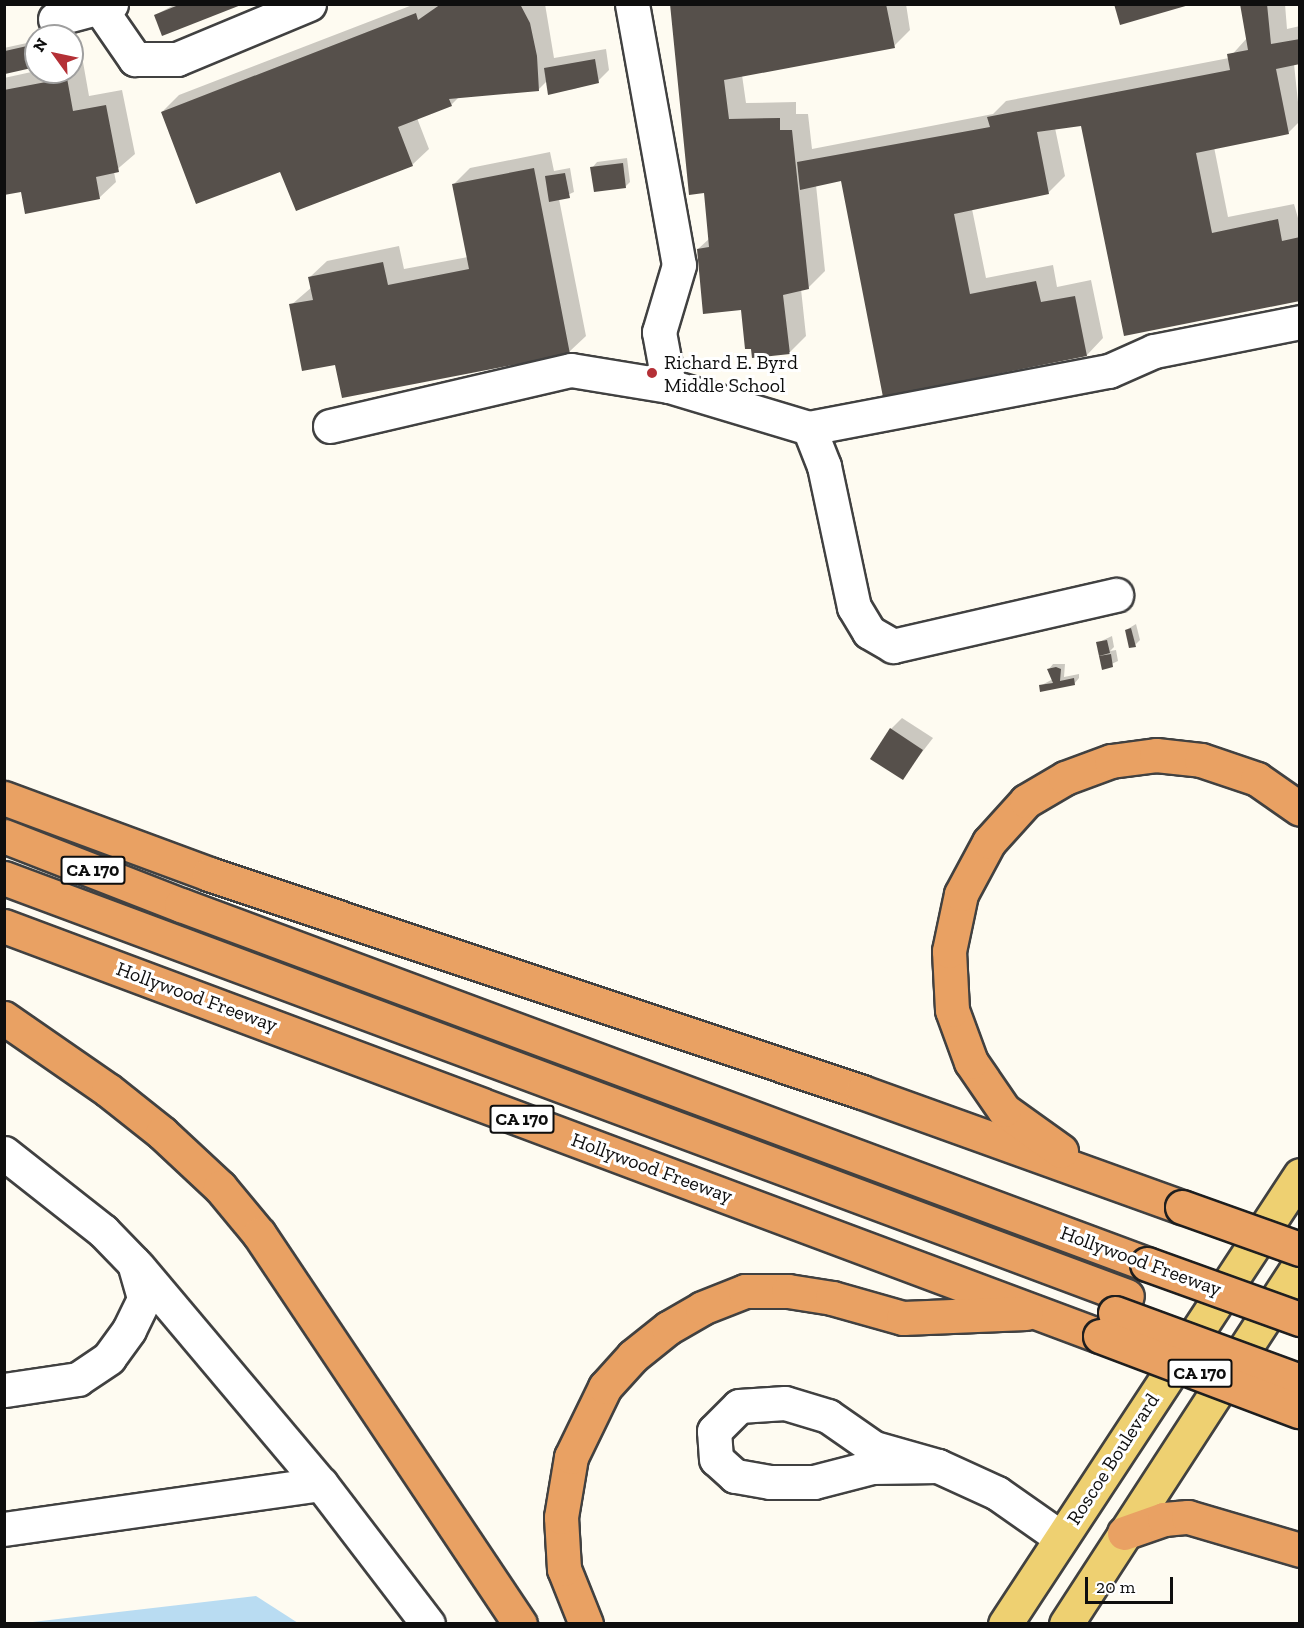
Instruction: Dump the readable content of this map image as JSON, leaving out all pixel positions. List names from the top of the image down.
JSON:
{
  "streets": {
    "highway": ["CA 170", "Hollywood Freeway"],
    "main road": ["Roscoe Boulevard"]
  },
  "places": ["Richard E. Byrd Middle School"],
  "scale_bar": "20 m",
  "north": "top left"
}
